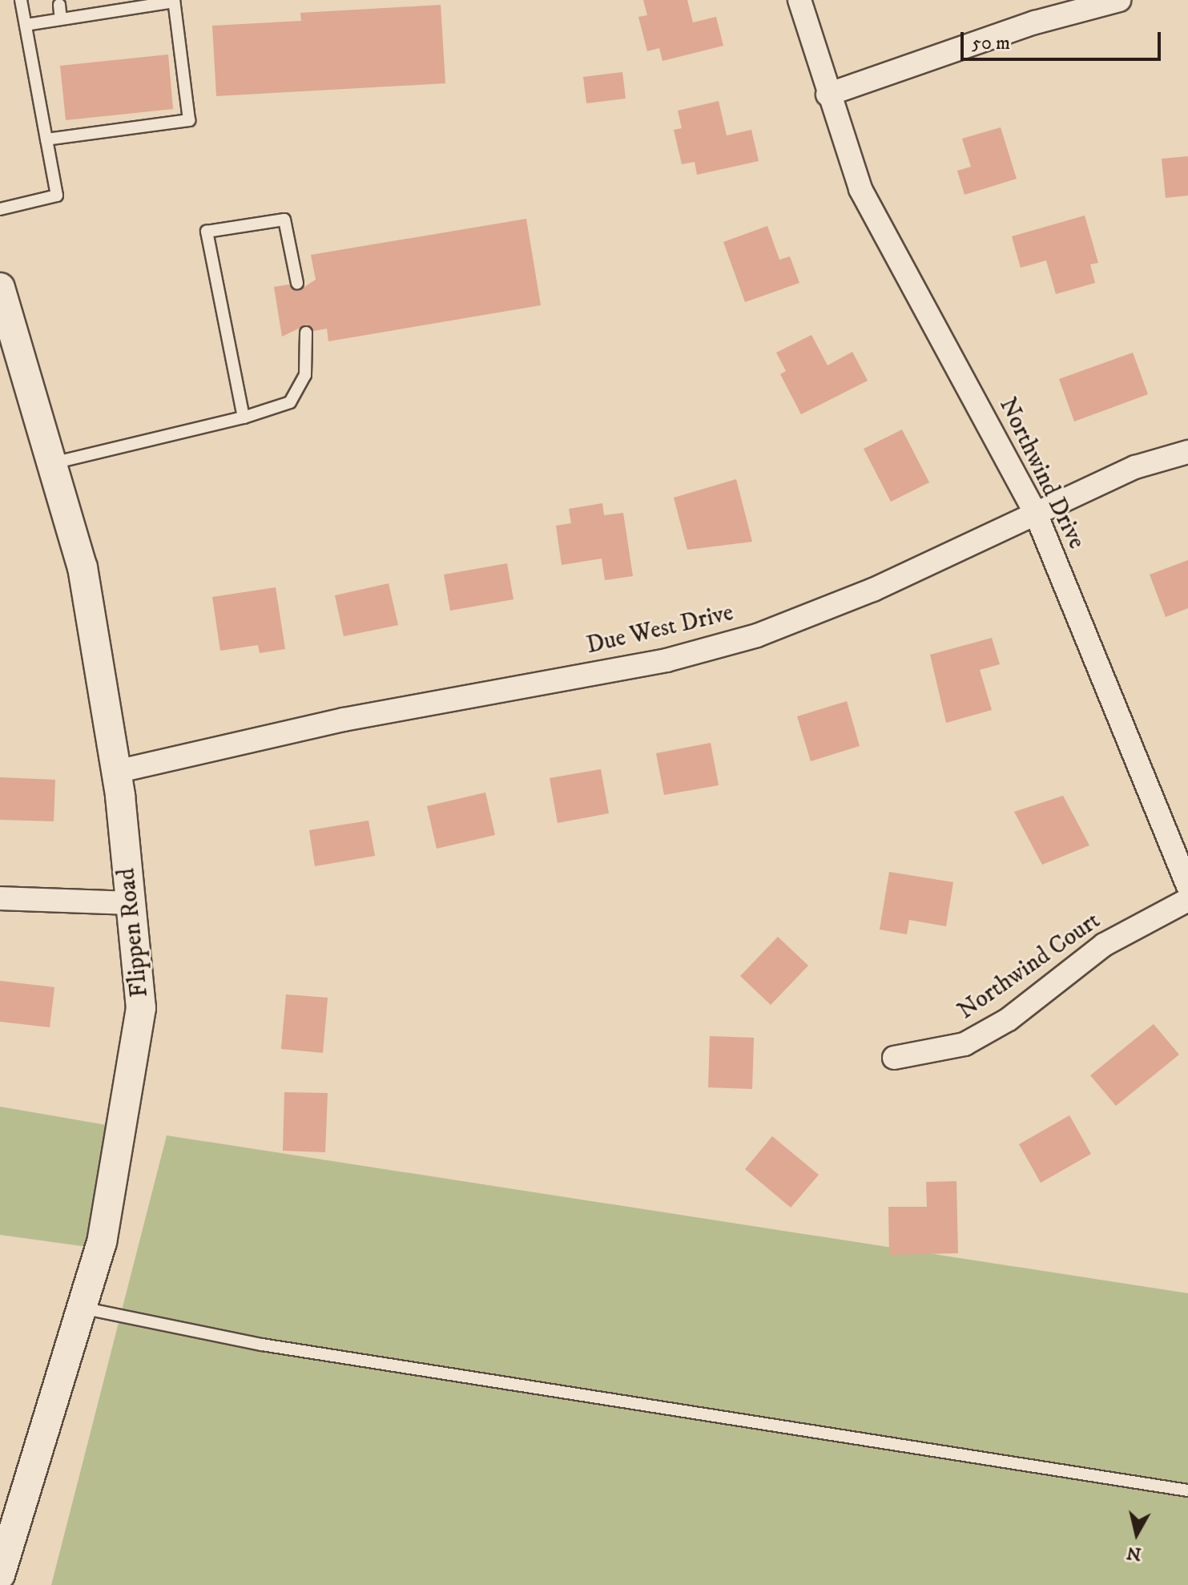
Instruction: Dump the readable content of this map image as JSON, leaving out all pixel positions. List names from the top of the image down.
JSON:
{
  "streets": {
    "street": [
      "Northwind Drive",
      "Due West Drive",
      "Flippen Road",
      "Northwind Court"
    ]
  },
  "crossings": [
    ["Northwind Drive", "Due West Drive"],
    ["Due West Drive", "Flippen Road"]
  ],
  "scale_bar": "50 m",
  "north": "bottom"
}
